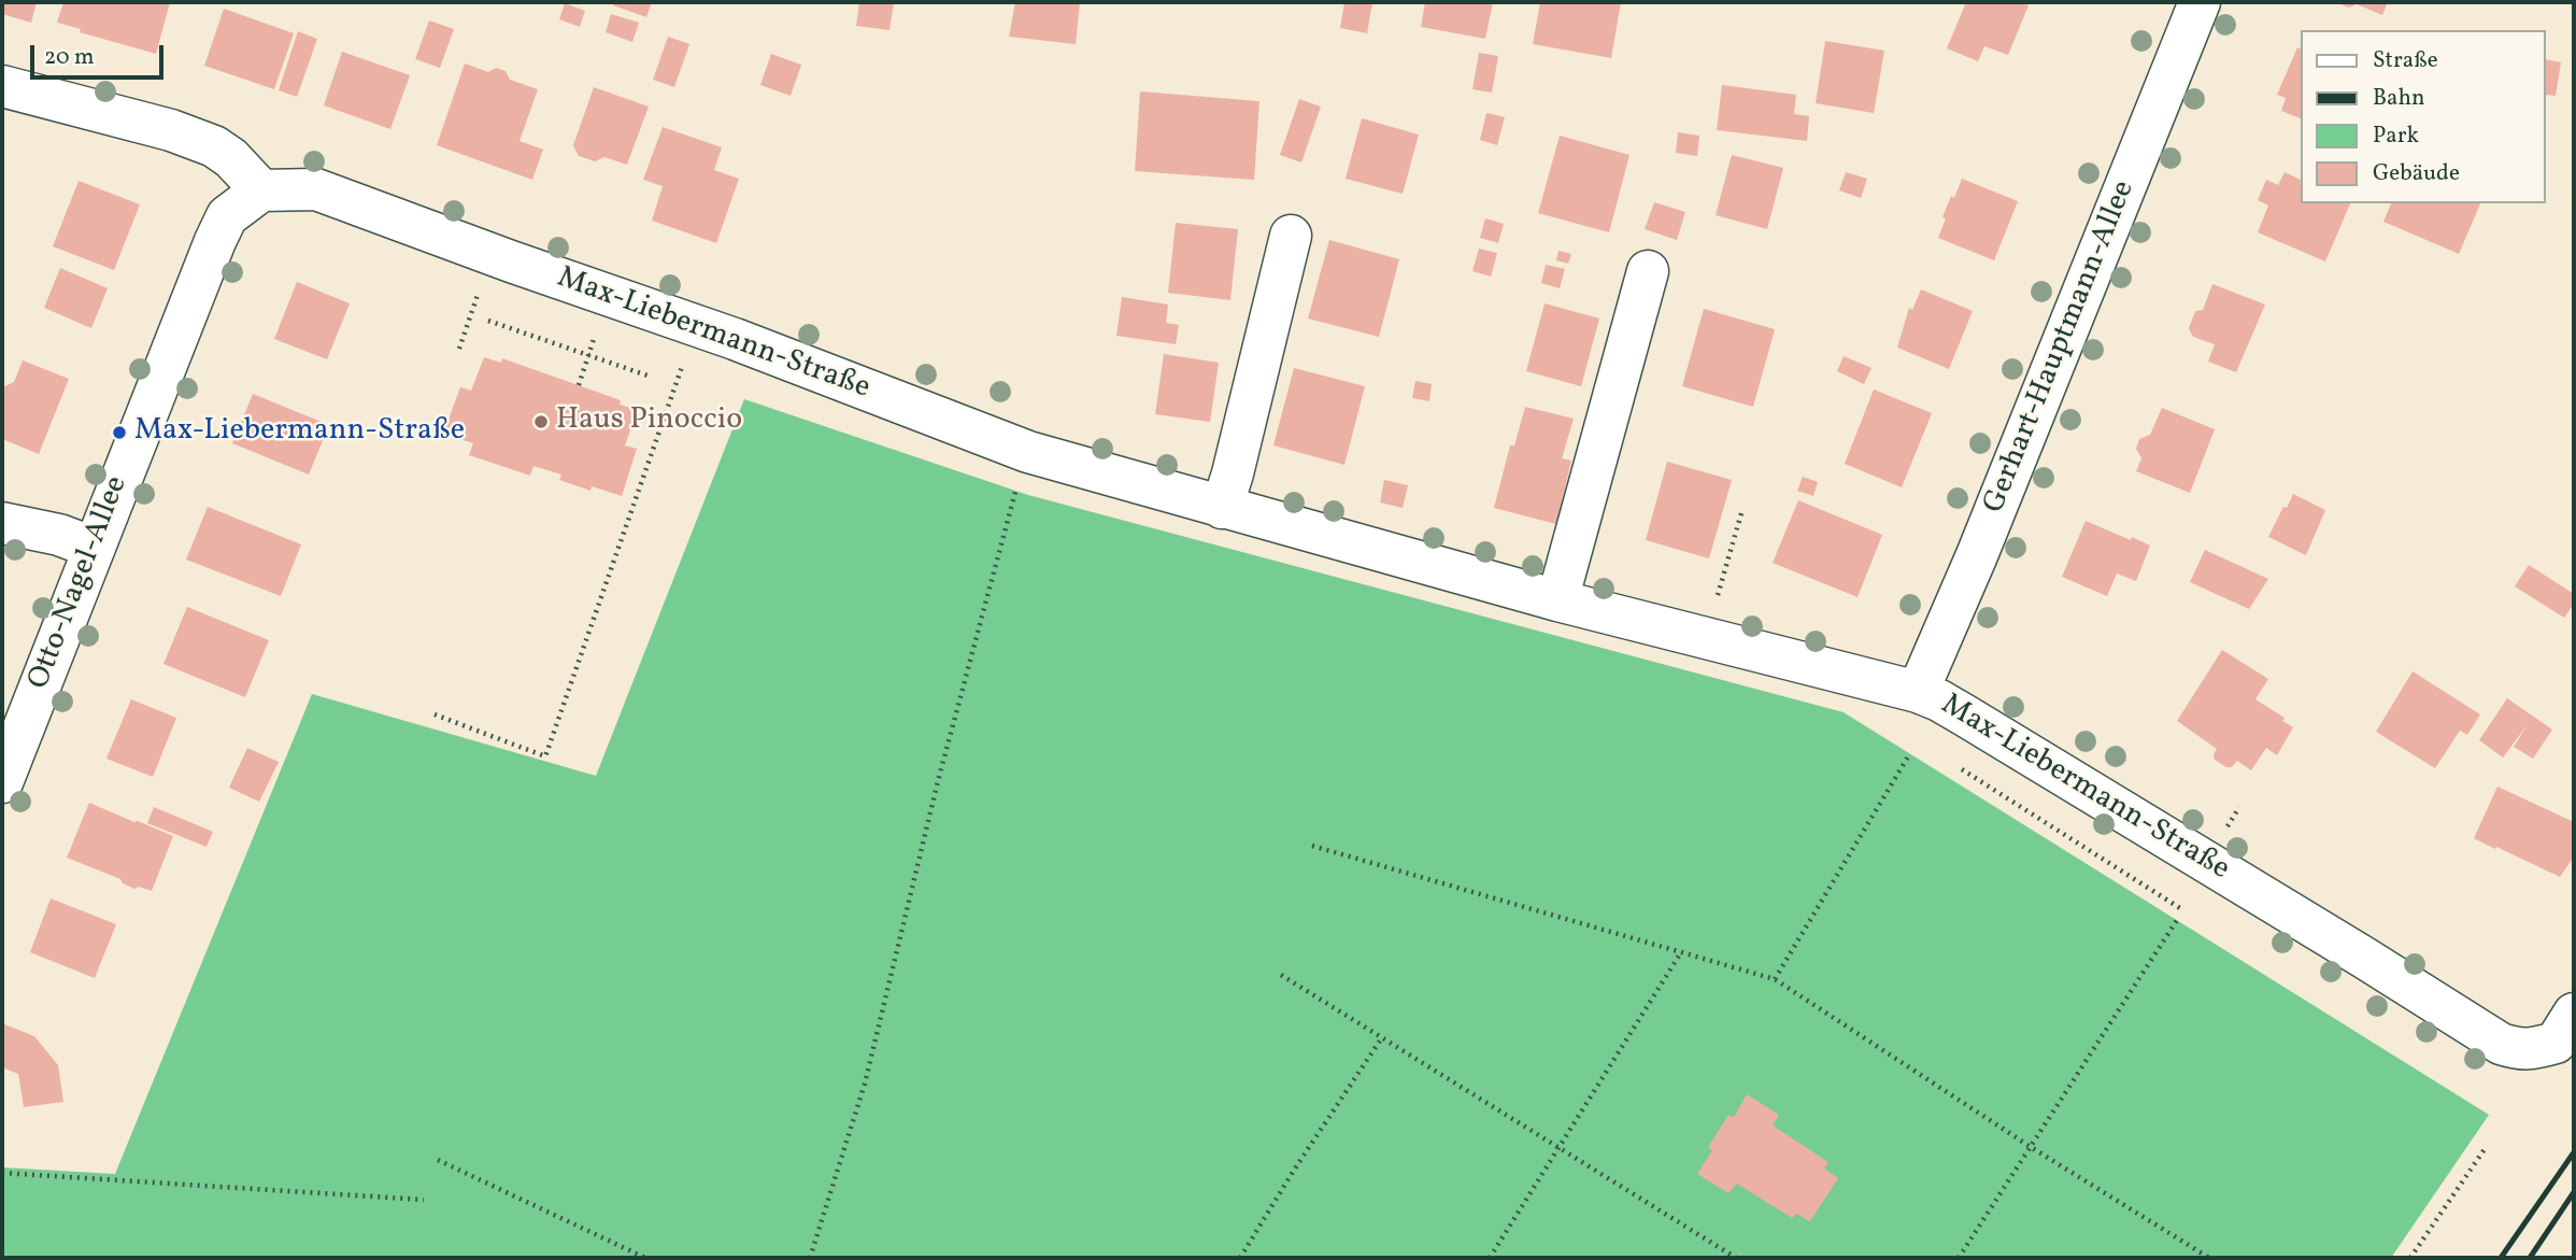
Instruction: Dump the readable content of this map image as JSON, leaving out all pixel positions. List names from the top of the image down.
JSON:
{
  "streets": {
    "street": ["Max-Liebermann-Straße", "Gerhart-Hauptmann-Allee", "Otto-Nagel-Allee"]
  },
  "crossings": [
    ["Max-Liebermann-Straße", "Gerhart-Hauptmann-Allee"],
    ["Max-Liebermann-Straße", "Otto-Nagel-Allee"]
  ],
  "places": ["Haus Pinoccio", "Max-Liebermann-Straße"],
  "legend": [
    "Straße",
    "Bahn",
    "Park",
    "Gebäude"
  ],
  "scale_bar": "20 m"
}
